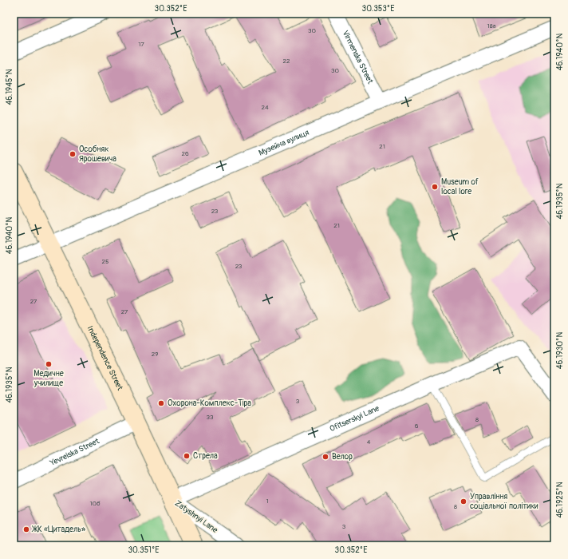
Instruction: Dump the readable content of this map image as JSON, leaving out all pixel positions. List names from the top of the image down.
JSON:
{
  "streets": {
    "street": [
      "Virmenska Street",
      "Музейна вулиця",
      "Independence Street",
      "Ofitserskyi Lane",
      "Yevreiska Street",
      "Zatyshnyi Lane"
    ]
  },
  "crossings": [
    ["Virmenska Street", "Музейна вулиця"],
    ["Музейна вулиця", "Independence Street"],
    ["Independence Street", "Ofitserskyi Lane"],
    ["Independence Street", "Yevreiska Street"],
    ["Independence Street", "Zatyshnyi Lane"],
    ["Ofitserskyi Lane", "Zatyshnyi Lane"]
  ],
  "places": [
    "Особняк Ярошевича",
    "Museum of local lore",
    "Медичне училище",
    "Охорона-Комплекс-Тіра",
    "Стрела",
    "Велор",
    "Управління соціальної політики",
    "ЖК «Цитадель»"
  ],
  "house_numbers": [
    "18а",
    "30",
    "17",
    "22",
    "30",
    "24",
    "21",
    "26",
    "23",
    "21",
    "25",
    "23",
    "27",
    "27",
    "29",
    "3",
    "33",
    "8",
    "6",
    "4",
    "1",
    "10б",
    "8",
    "3"
  ],
  "coordinates": [
    "30.352°E",
    "30.353°E",
    "46.1940°N",
    "46.1945°N",
    "46.1935°N",
    "46.1930°N",
    "46.1925°N",
    "30.351°E"
  ]
}
